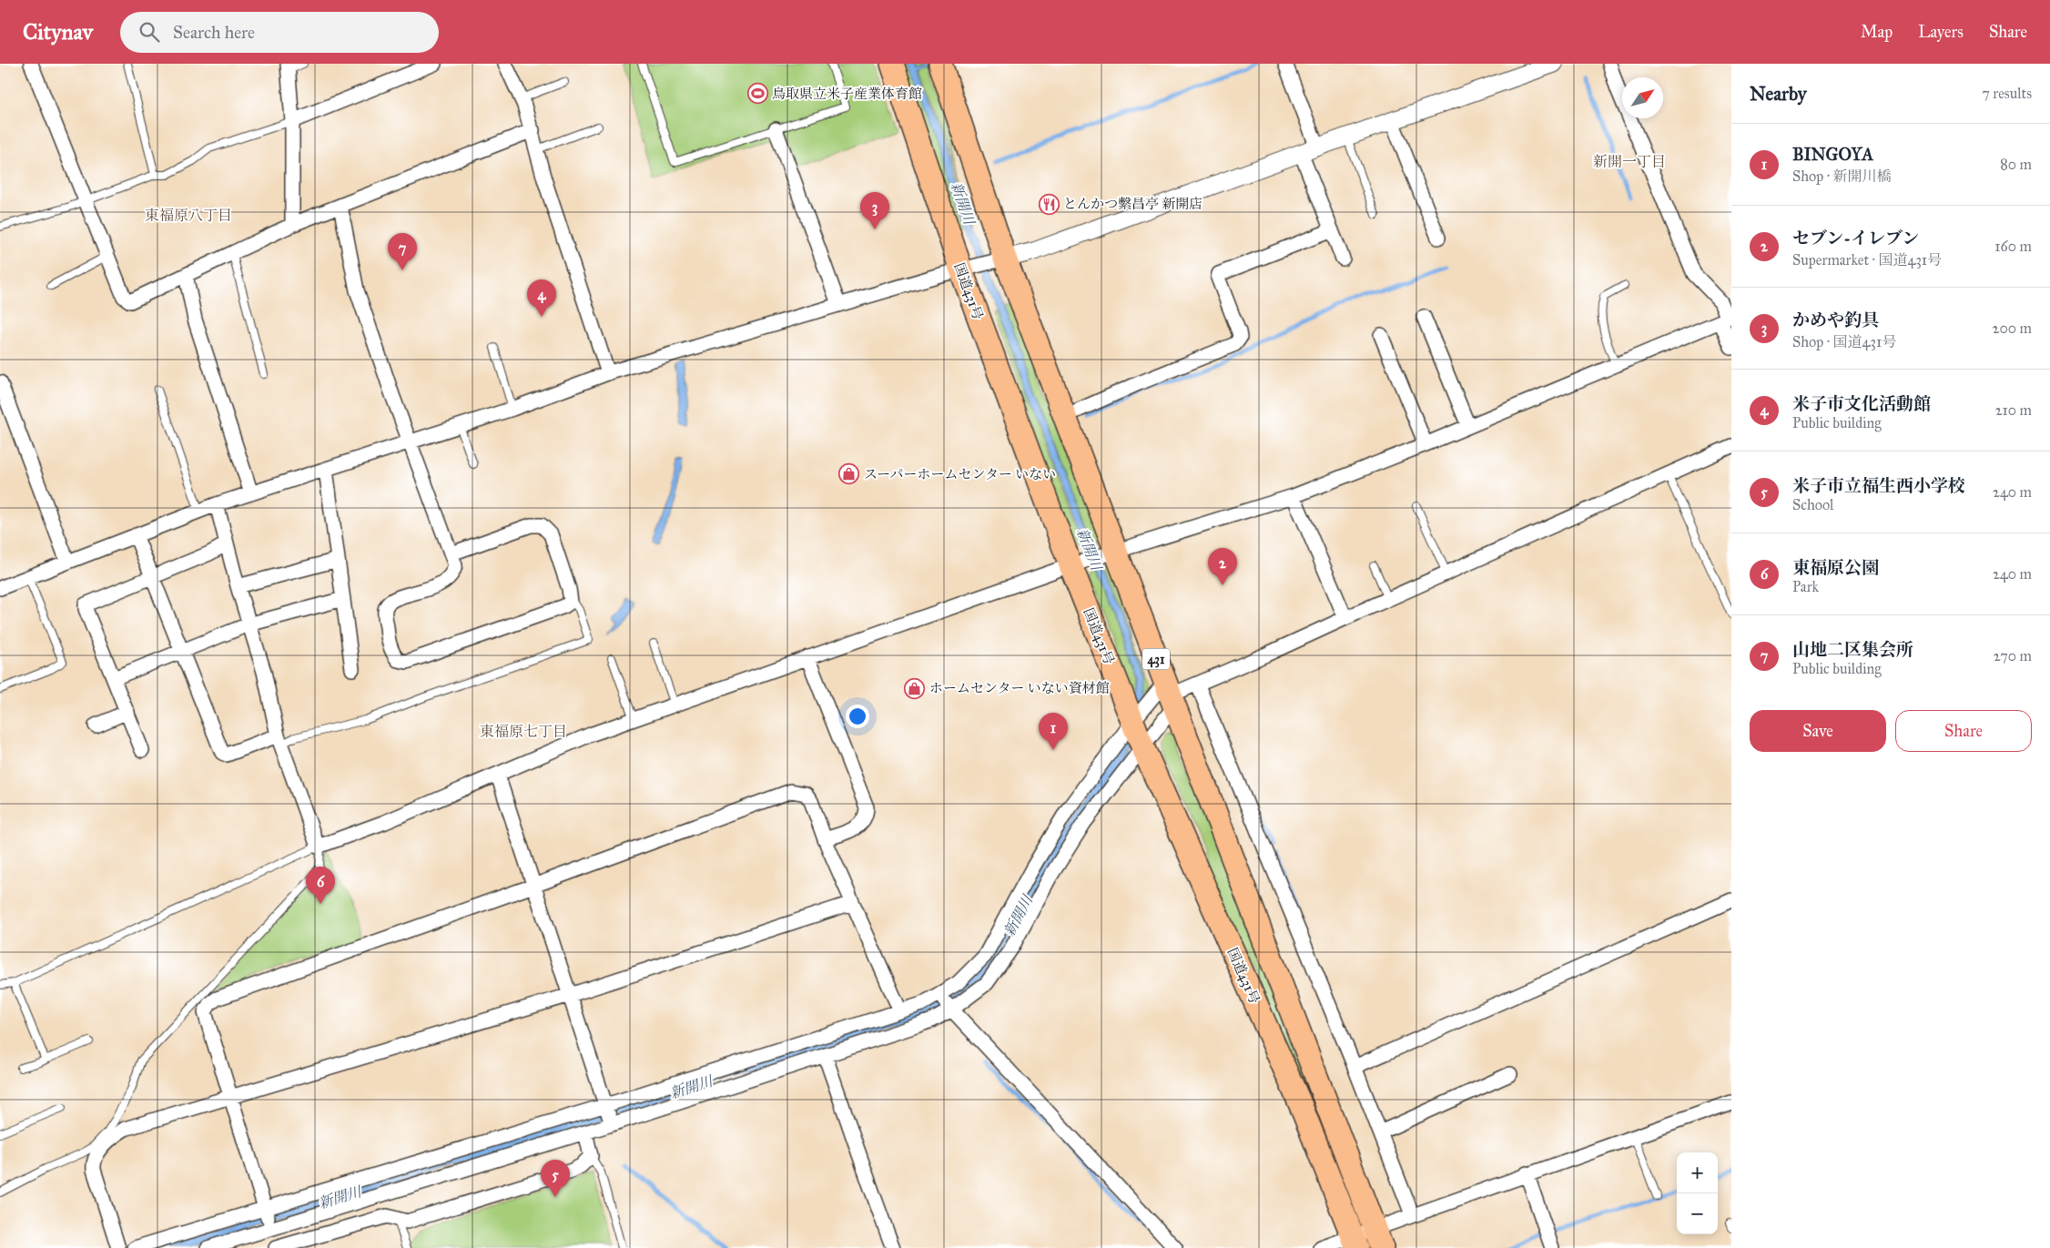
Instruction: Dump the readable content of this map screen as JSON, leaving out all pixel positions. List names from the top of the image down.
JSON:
{
  "streets": {
    "highway": ["国道431号", "431"]
  },
  "districts": ["新開一丁目", "東福原八丁目", "東福原七丁目"],
  "water": ["新開川"],
  "places": {
    "sports": ["鳥取県立米子産業体育館"],
    "restaurant": ["とんかつ繫昌亭 新開店"],
    "shop": ["スーパーホームセンター いない", "ホームセンター いない資材館"]
  },
  "north": "top right",
  "page": {
    "header": "Citynav",
    "search": "Search here",
    "nav": ["Map", "Layers", "Share"],
    "heading": ["Nearby", "7 results"],
    "list": [
      {
        "mark": "1",
        "name": "BINGOYA",
        "note": "Shop · 新開川橋",
        "value": "80 m"
      },
      {
        "mark": "2",
        "name": "セブン-イレブン",
        "note": "Supermarket · 国道431号",
        "value": "160 m"
      },
      {
        "mark": "3",
        "name": "かめや釣具",
        "note": "Shop · 国道431号",
        "value": "200 m"
      },
      {
        "mark": "4",
        "name": "米子市文化活動館",
        "note": "Public building",
        "value": "210 m"
      },
      {
        "mark": "5",
        "name": "米子市立福生西小学校",
        "note": "School",
        "value": "240 m"
      },
      {
        "mark": "6",
        "name": "東福原公園",
        "note": "Park",
        "value": "240 m"
      },
      {
        "mark": "7",
        "name": "山地二区集会所",
        "note": "Public building",
        "value": "270 m"
      }
    ],
    "pins": [
      "3",
      "7",
      "4",
      "2",
      "1",
      "6",
      "5"
    ],
    "buttons": ["Save", "Share"],
    "map_buttons": ["+", "−"]
  }
}
